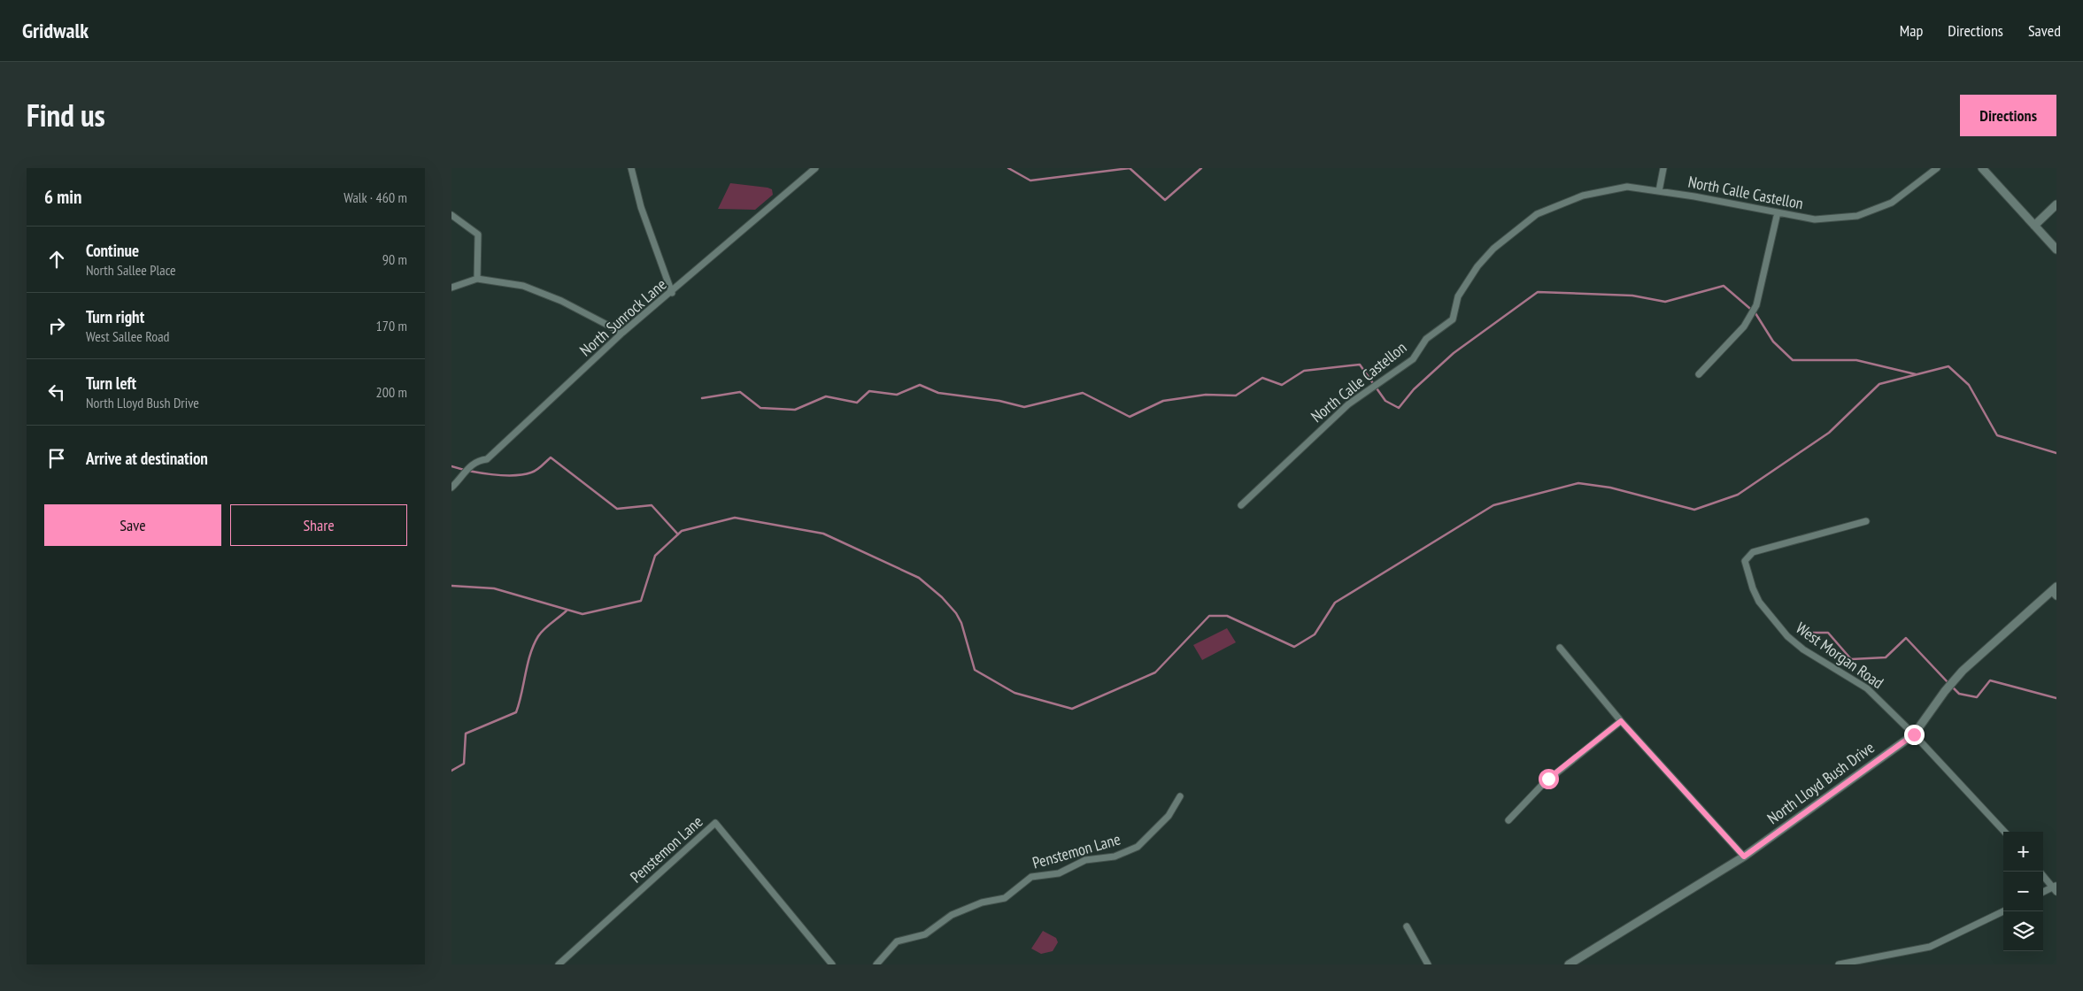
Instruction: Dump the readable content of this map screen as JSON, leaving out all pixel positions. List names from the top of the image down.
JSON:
{
  "streets": {
    "street": [
      "North Calle Castellon",
      "North Sunrock Lane",
      "West Morgan Road",
      "North Lloyd Bush Drive",
      "Penstemon Lane"
    ]
  },
  "crossings": [
    ["West Morgan Road", "North Lloyd Bush Drive"]
  ],
  "page": {
    "header": "Gridwalk",
    "nav": ["Map", "Directions", "Saved"],
    "title": "Find us",
    "buttons": [
      "Directions",
      ["Save", "Share"]
    ],
    "heading": ["6 min", "Walk · 460 m"],
    "list": [
      ["Continue", "North Sallee Place", "90 m"],
      ["Turn right", "West Sallee Road", "170 m"],
      ["Turn left", "North Lloyd Bush Drive", "200 m"],
      "Arrive at destination"
    ],
    "map_buttons": ["+", "−"]
  }
}
